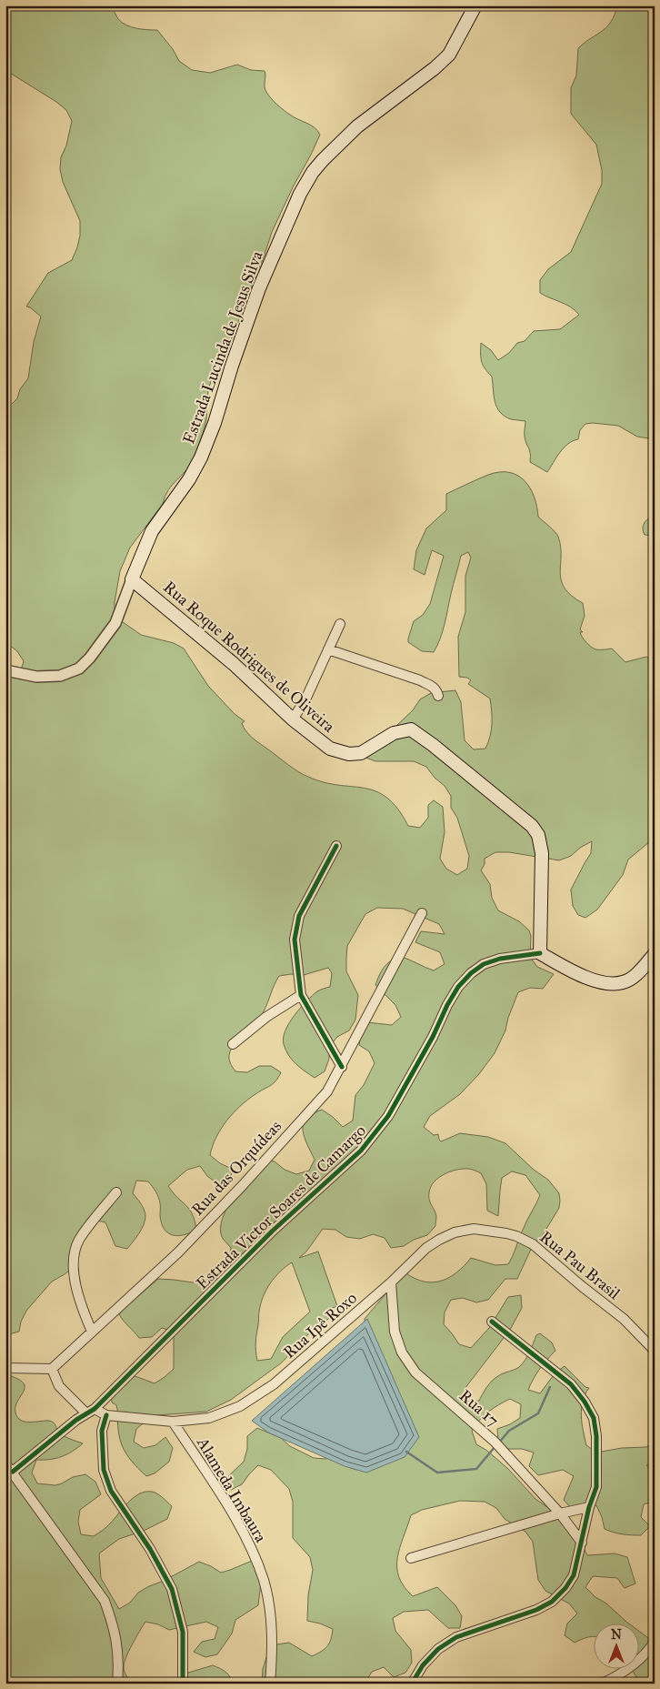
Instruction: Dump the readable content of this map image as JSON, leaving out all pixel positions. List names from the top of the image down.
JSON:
{
  "streets": {
    "main road": ["Estrada Lucinda de Jesus Silva", "Rua Roque Rodrigues de Oliveira"],
    "street": [
      "Rua das Orquídeas",
      "Estrada Victor Soares de Camargo",
      "Rua Pau Brasil",
      "Rua Ipê Roxo",
      "Rua 17",
      "Alameda Imbaura"
    ]
  },
  "crossings": [
    ["Estrada Lucinda de Jesus Silva", "Rua Roque Rodrigues de Oliveira"],
    ["Rua Roque Rodrigues de Oliveira", "Estrada Victor Soares de Camargo"],
    ["Rua Pau Brasil", "Rua Ipê Roxo"],
    ["Rua Ipê Roxo", "Rua 17"],
    ["Rua Ipê Roxo", "Alameda Imbaura"]
  ],
  "north": "top"
}
